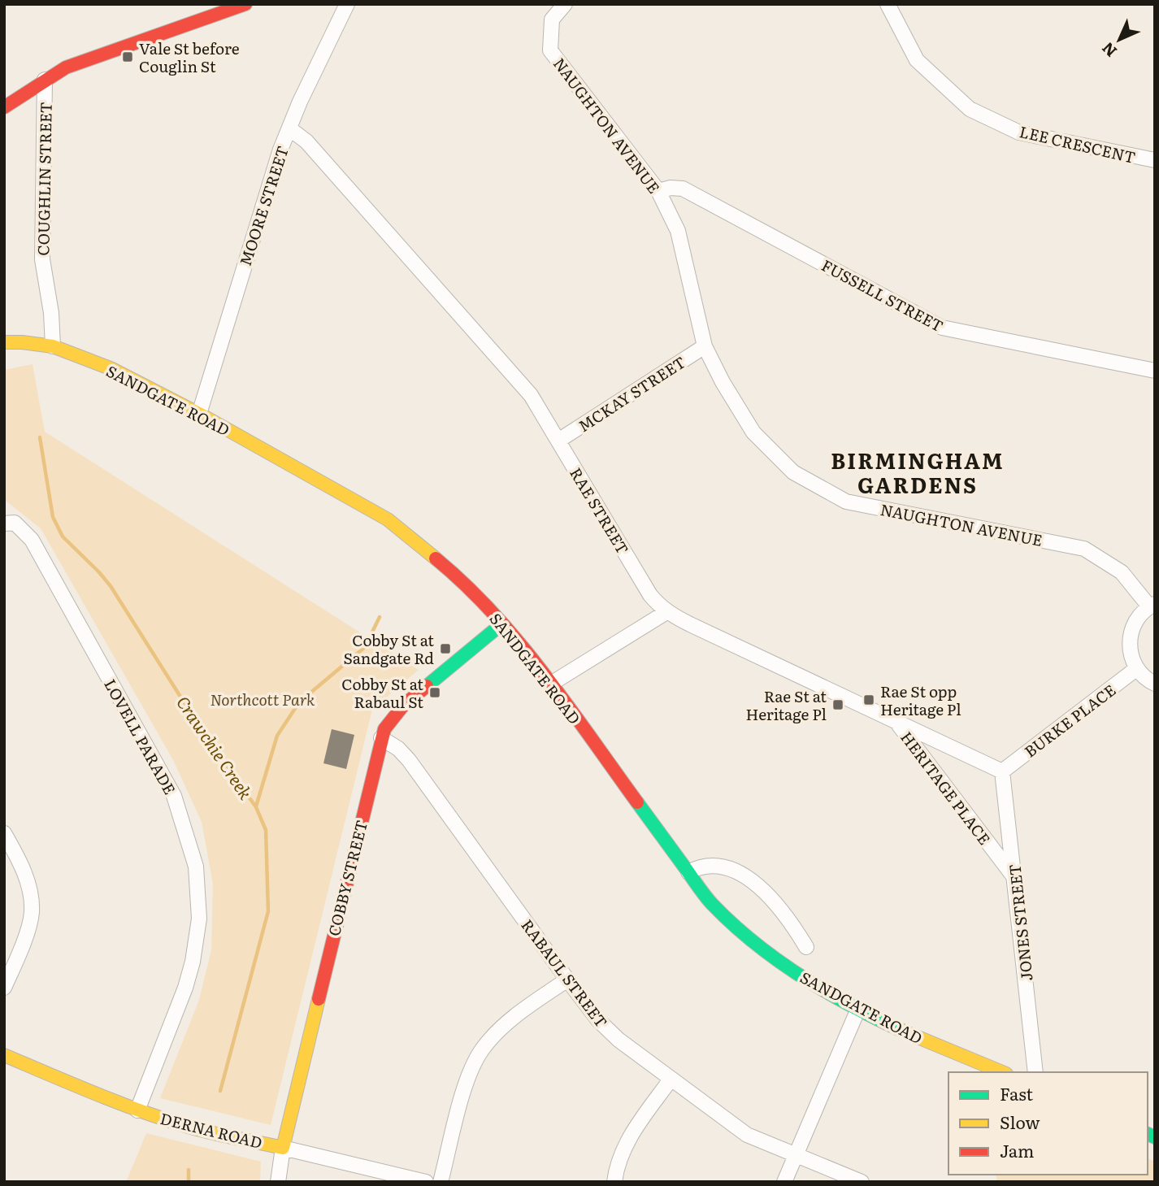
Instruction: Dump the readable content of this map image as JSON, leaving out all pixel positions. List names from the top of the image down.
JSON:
{
  "streets": {
    "main road": ["SANDGATE ROAD", "COBBY STREET", "DERNA ROAD"],
    "street": [
      "NAUGHTON AVENUE",
      "LEE CRESCENT",
      "COUGHLIN STREET",
      "MOORE STREET",
      "FUSSELL STREET",
      "MCKAY STREET",
      "RAE STREET",
      "BURKE PLACE",
      "LOVELL PARADE",
      "HERITAGE PLACE",
      "JONES STREET",
      "RABAUL STREET"
    ]
  },
  "crossings": [
    ["NAUGHTON AVENUE", "FUSSELL STREET"],
    ["NAUGHTON AVENUE", "MCKAY STREET"],
    ["COUGHLIN STREET", "SANDGATE ROAD"],
    ["MOORE STREET", "SANDGATE ROAD"],
    ["MOORE STREET", "RAE STREET"],
    ["MCKAY STREET", "RAE STREET"],
    ["SANDGATE ROAD", "COBBY STREET"],
    ["RAE STREET", "BURKE PLACE"],
    ["RAE STREET", "HERITAGE PLACE"],
    ["RAE STREET", "JONES STREET"],
    ["BURKE PLACE", "JONES STREET"],
    ["LOVELL PARADE", "DERNA ROAD"],
    ["HERITAGE PLACE", "JONES STREET"],
    ["COBBY STREET", "RABAUL STREET"],
    ["COBBY STREET", "DERNA ROAD"]
  ],
  "districts": ["BIRMINGHAM GARDENS"],
  "water": ["Crawchie Creek"],
  "parks": ["Northcott Park"],
  "places": {
    "transit": [
      "Vale St before Couglin St",
      "Cobby St at Sandgate Rd",
      "Cobby St at Rabaul St",
      "Rae St opp Heritage Pl",
      "Rae St at Heritage Pl"
    ]
  },
  "legend": ["Fast", "Slow", "Jam"],
  "north": "bottom left"
}
